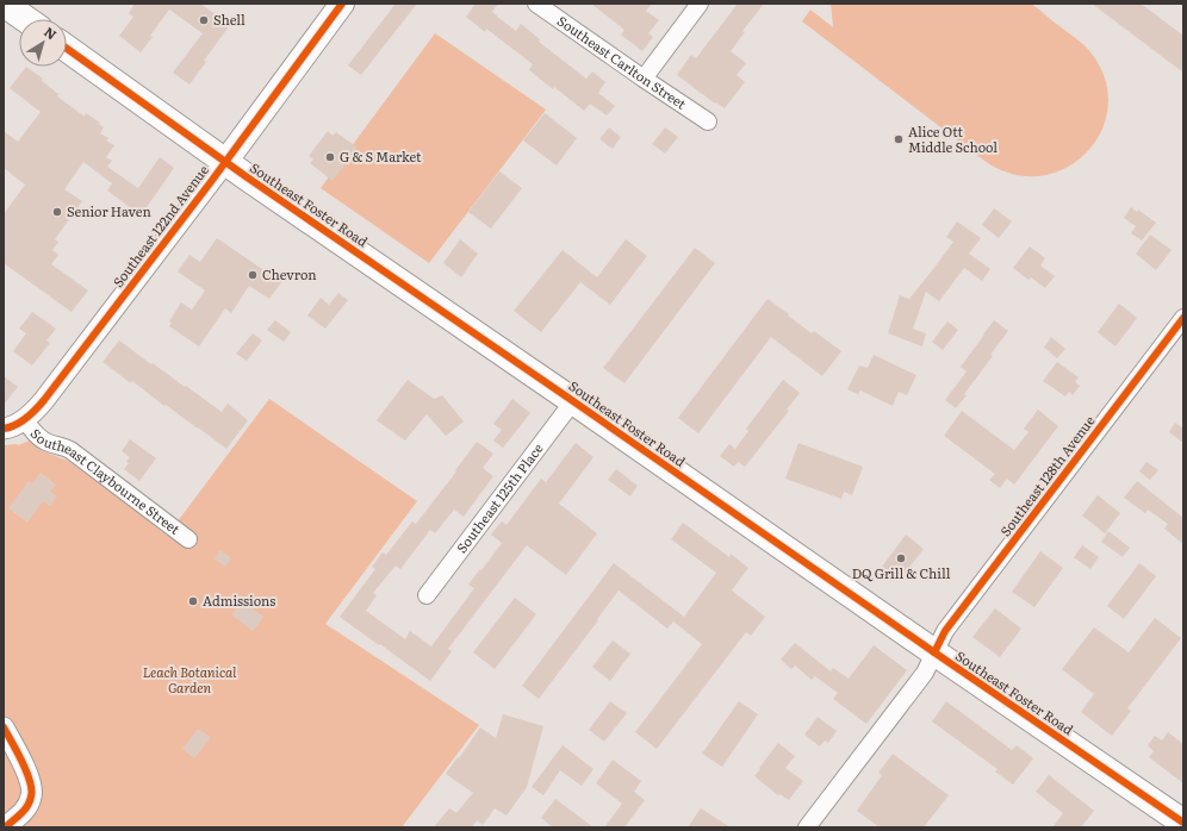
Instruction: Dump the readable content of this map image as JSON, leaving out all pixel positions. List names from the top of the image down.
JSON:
{
  "streets": {
    "main road": ["Southeast Foster Road", "Southeast 122nd Avenue"],
    "street": [
      "Southeast Carlton Street",
      "Southeast 128th Avenue",
      "Southeast Claybourne Street",
      "Southeast 125th Place"
    ]
  },
  "crossings": [
    ["Southeast Foster Road", "Southeast 122nd Avenue"],
    ["Southeast Foster Road", "Southeast 128th Avenue"],
    ["Southeast Foster Road", "Southeast 125th Place"],
    ["Southeast 122nd Avenue", "Southeast Claybourne Street"]
  ],
  "parks": ["Leach Botanical Garden"],
  "places": [
    "Shell",
    "Alice Ott Middle School",
    "G & S Market",
    "Senior Haven",
    "Chevron",
    "DQ Grill & Chill",
    "Admissions"
  ],
  "north": "top right"
}
